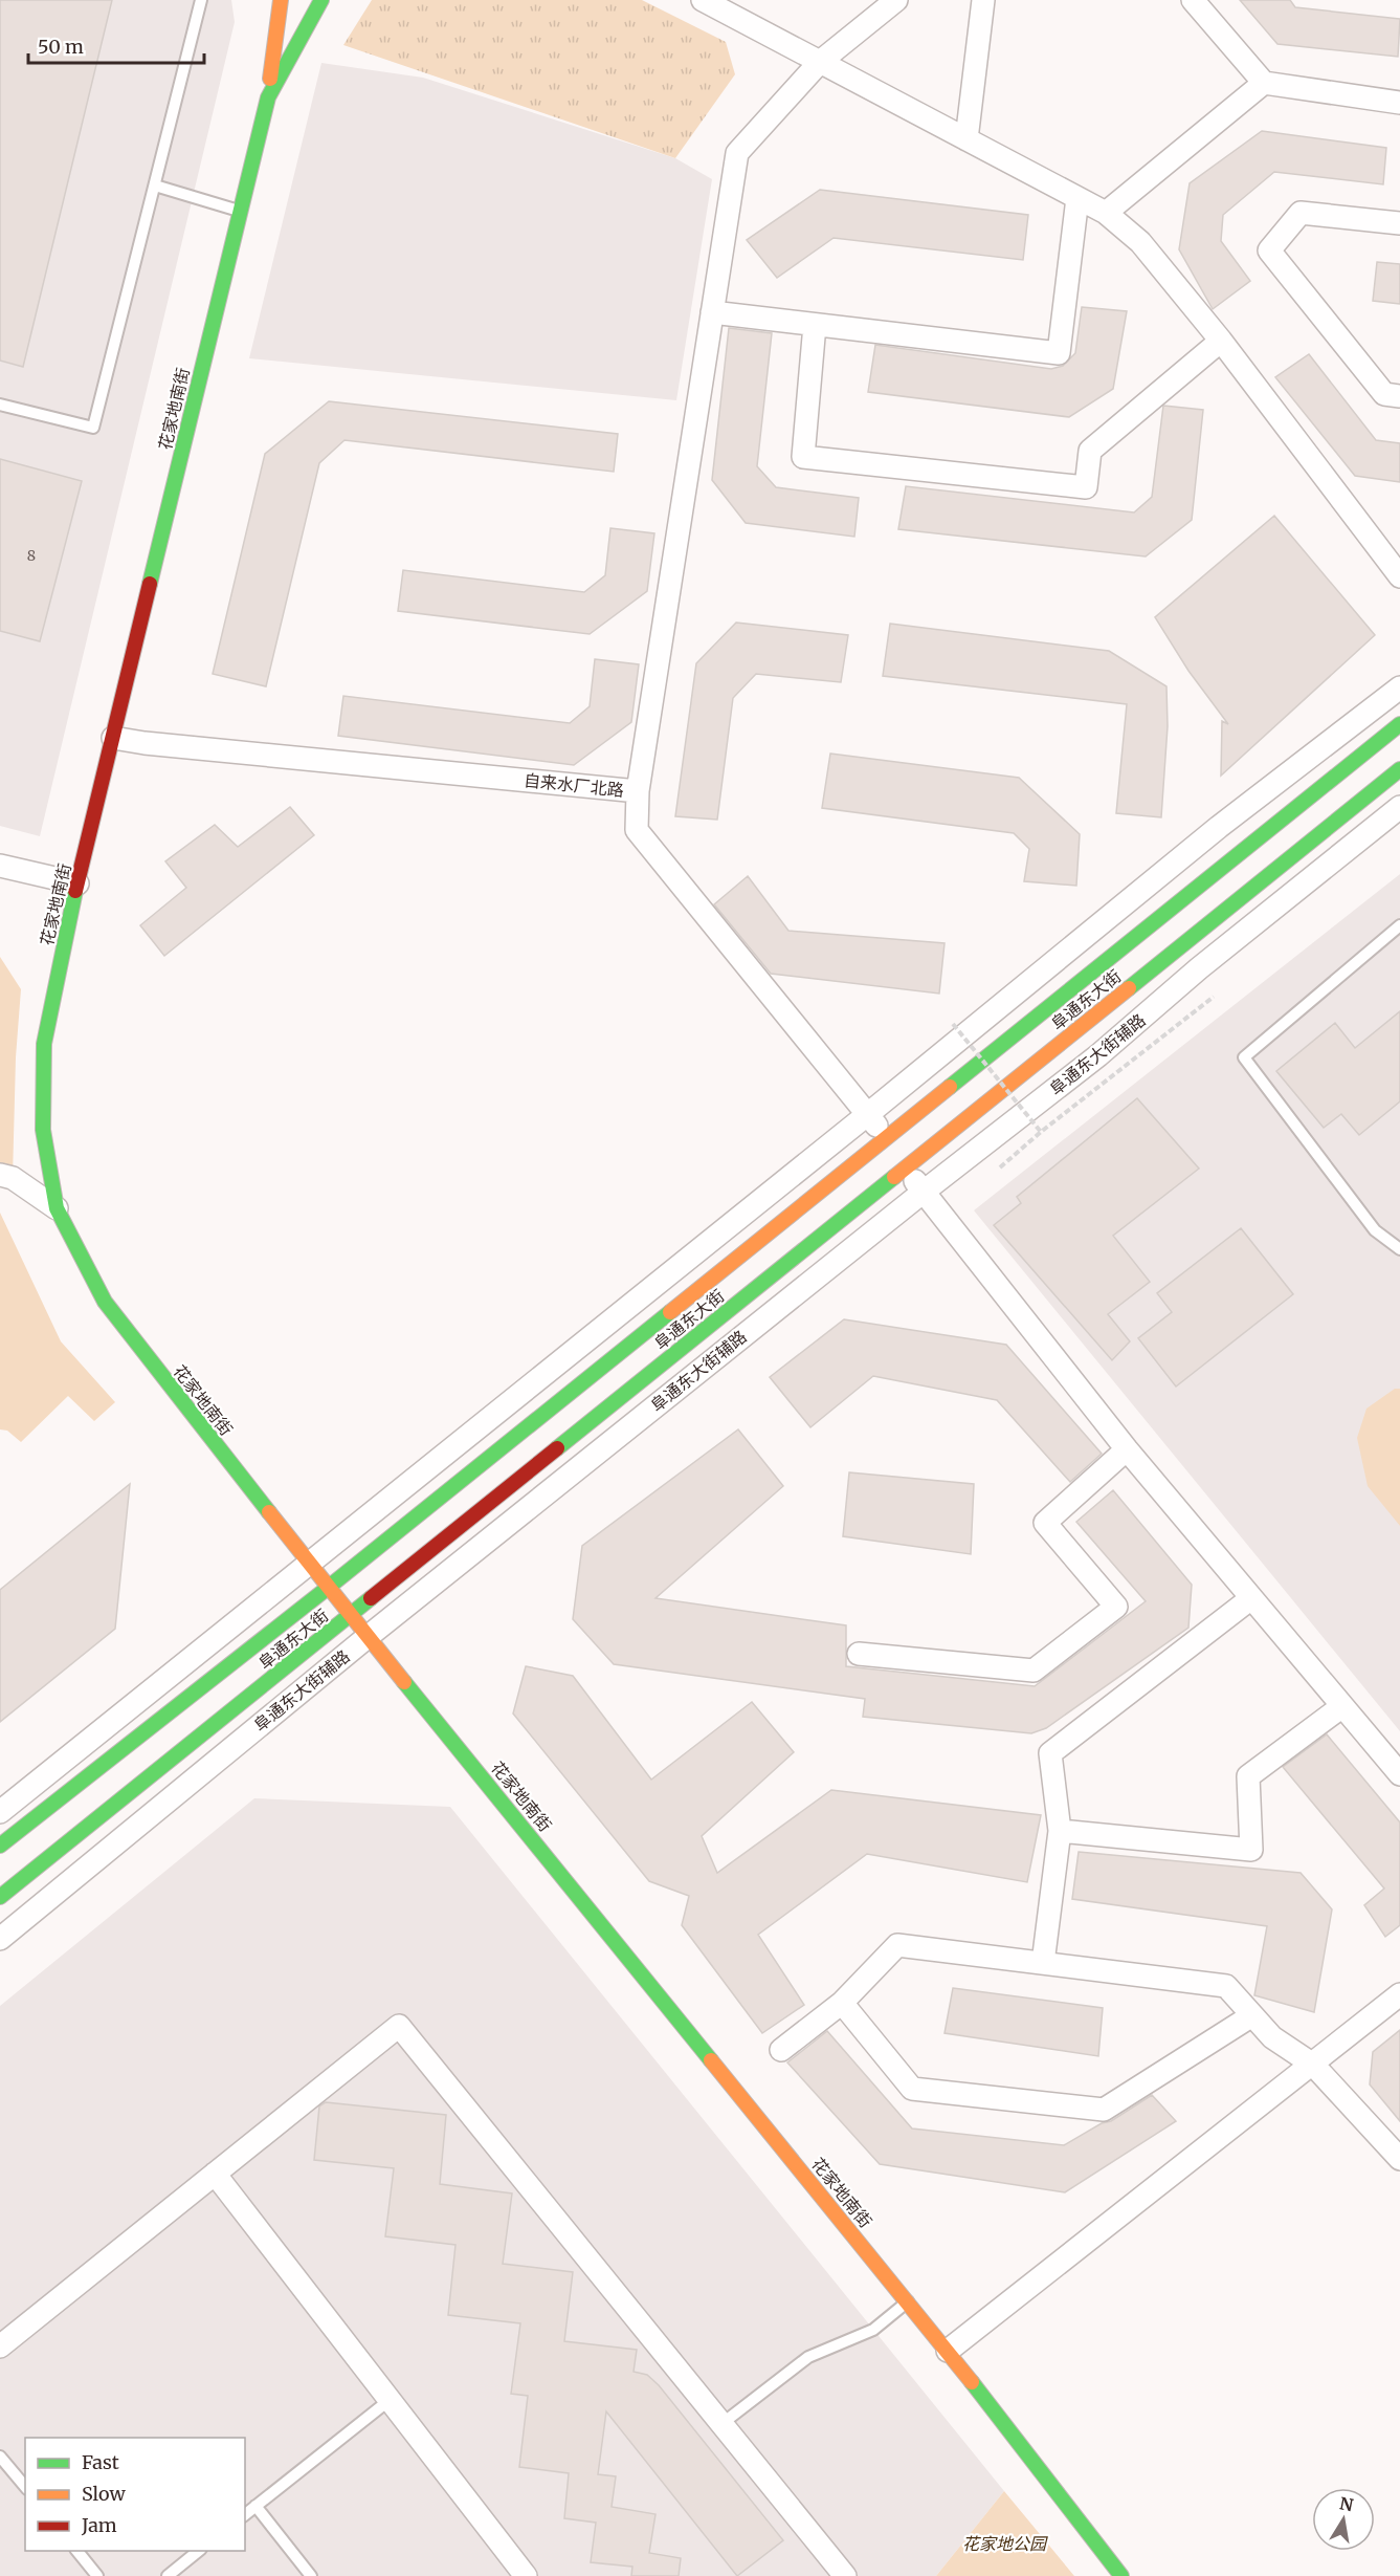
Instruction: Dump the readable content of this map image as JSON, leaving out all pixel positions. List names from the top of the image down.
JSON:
{
  "streets": {
    "main road": ["花家地南街", "阜通东大街"],
    "street": ["自来水厂北路", "阜通东大街辅路"]
  },
  "crossings": [
    ["花家地南街", "自来水厂北路"],
    ["花家地南街", "阜通东大街"],
    ["花家地南街", "阜通东大街辅路"],
    ["自来水厂北路", "阜通东大街"]
  ],
  "parks": ["花家地公园"],
  "house_numbers": ["8"],
  "legend": ["Fast", "Slow", "Jam"],
  "scale_bar": "50 m",
  "north": "top"
}
